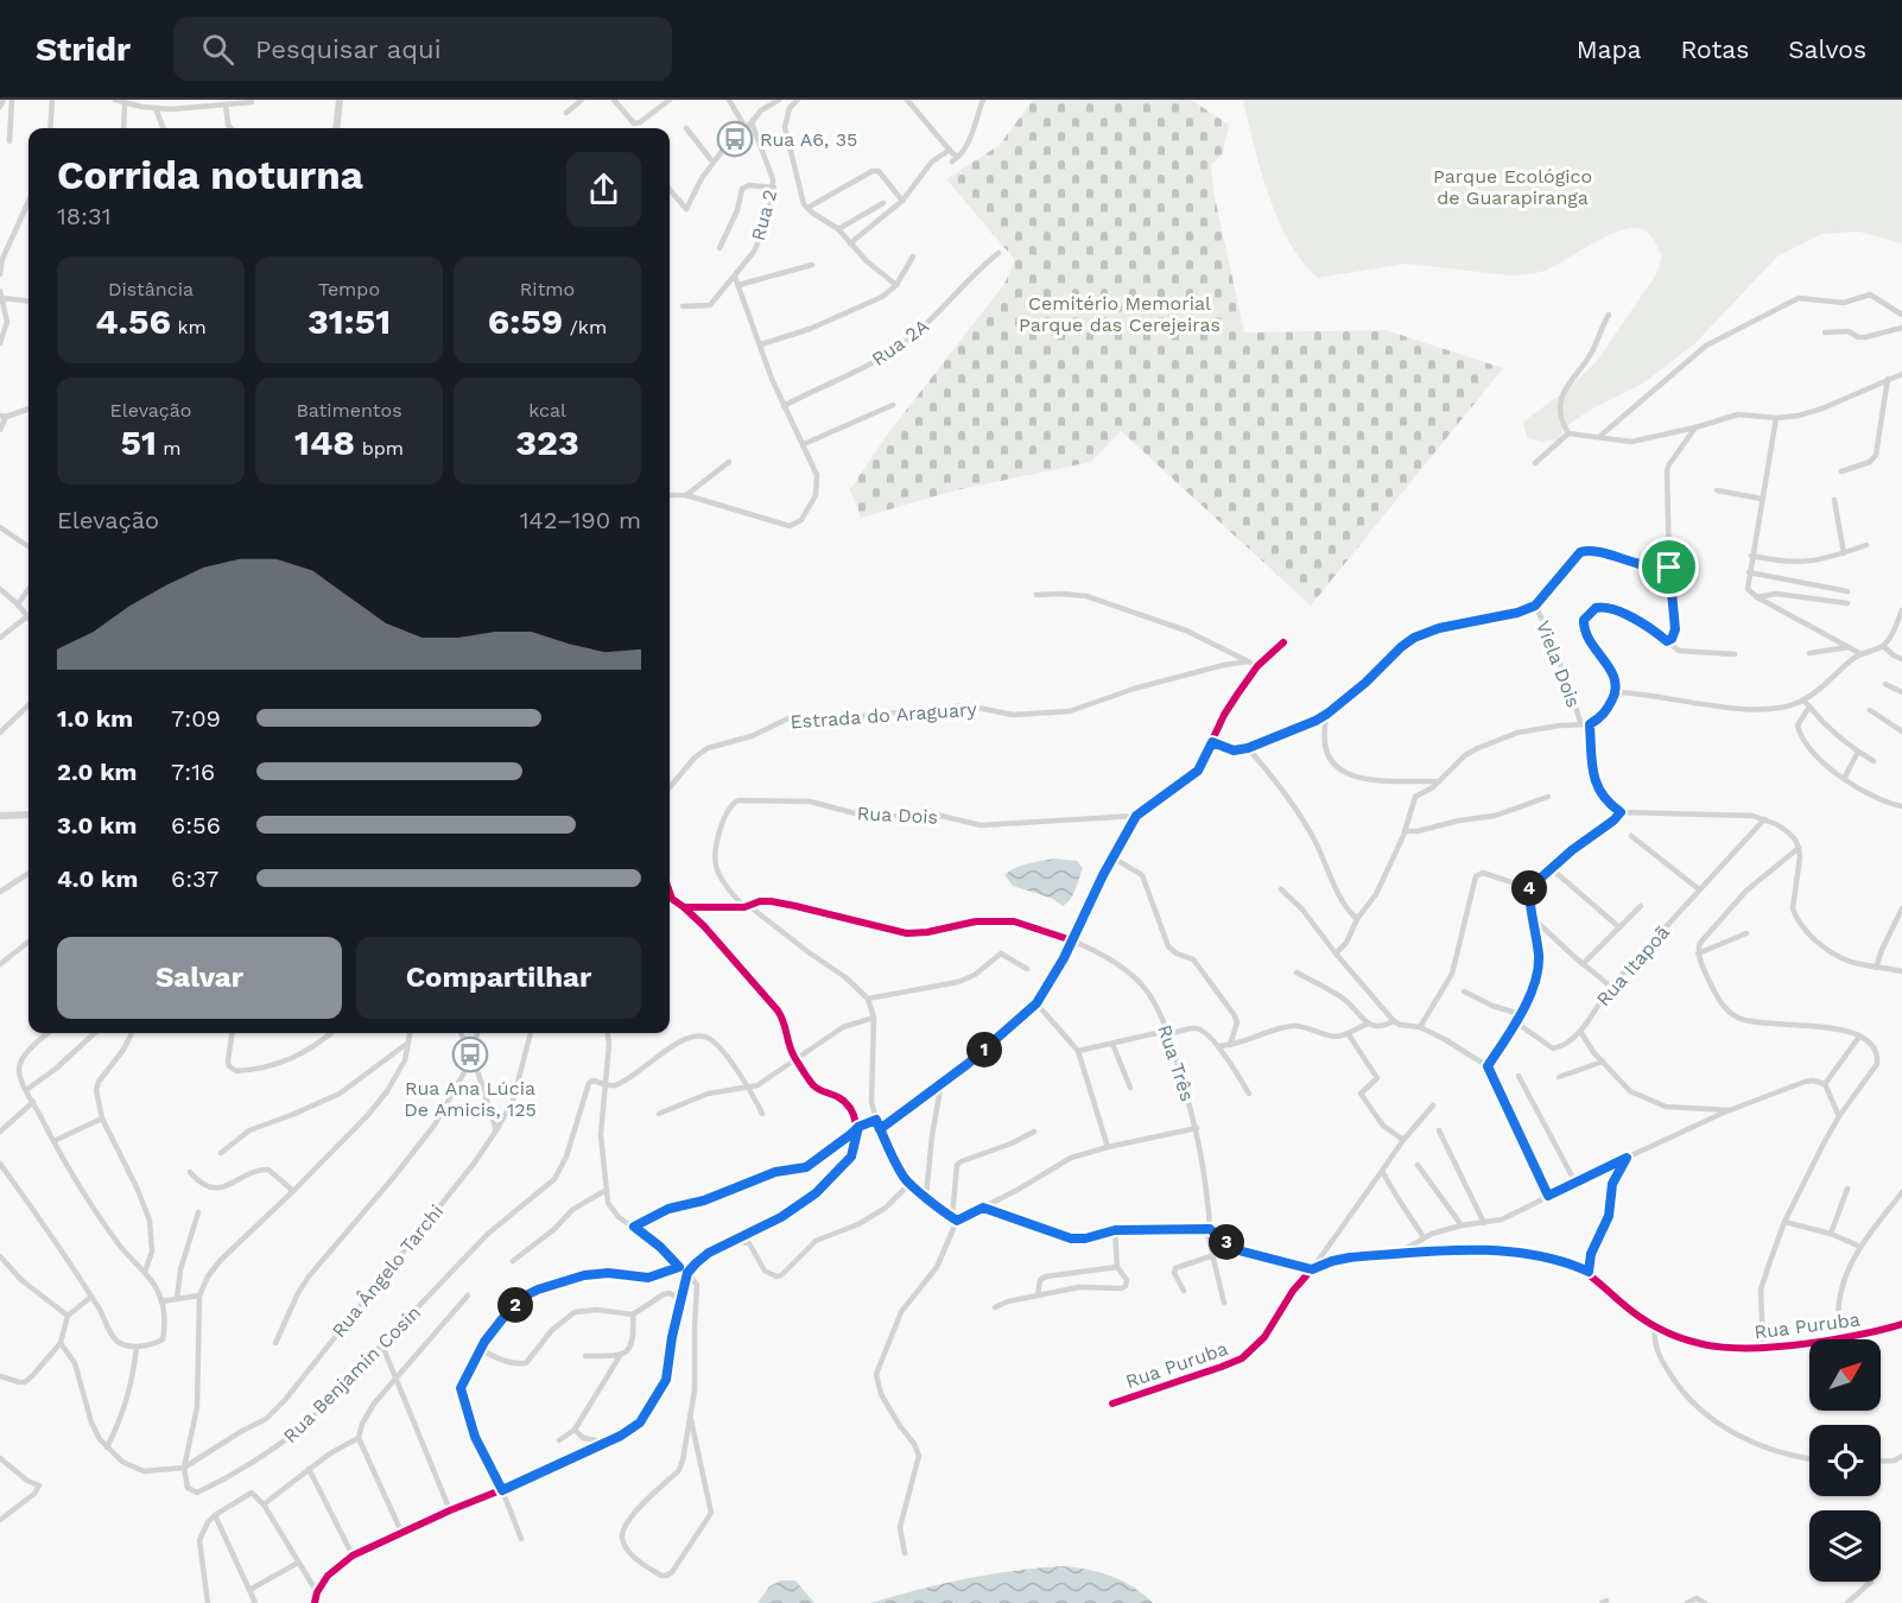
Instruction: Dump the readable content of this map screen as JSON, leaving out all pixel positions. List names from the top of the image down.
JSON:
{
  "streets": {
    "street": [
      "Rua 2",
      "Rua 2A",
      "Viela Dois",
      "Estrada do Araguary",
      "Rua Dois",
      "Rua Itapoã",
      "Rua Três",
      "Rua Ângelo Tarchi",
      "Rua Puruba",
      "Rua Benjamin Cosin"
    ]
  },
  "crossings": [
    ["Rua Dois", "Rua Três"],
    ["Rua Ângelo Tarchi", "Rua Benjamin Cosin"]
  ],
  "parks": ["Parque Ecológico de Guarapiranga", "Cemitério Memorial Parque das Cerejeiras"],
  "places": {
    "bus stop": ["Rua A6, 35", "Rua Ana Lúcia De Amicis, 125"]
  },
  "north": "top right",
  "page": {
    "header": "Stridr",
    "search": "Pesquisar aqui",
    "nav": ["Mapa", "Rotas", "Salvos"],
    "heading": ["Corrida noturna", "18:31"],
    "stats": [
      ["Distância", "4.56 km"],
      ["Tempo", "31:51"],
      ["Ritmo", "6:59 /km"],
      ["Elevação", "51 m"],
      ["Batimentos", "148 bpm"],
      ["kcal", "323"]
    ],
    "chart": ["Elevação", "142–190 m"],
    "list": [
      {
        "name": "1.0 km",
        "note": "7:09"
      },
      {
        "name": "2.0 km",
        "note": "7:16"
      },
      {
        "name": "3.0 km",
        "note": "6:56"
      },
      {
        "name": "4.0 km",
        "note": "6:37"
      }
    ],
    "pins": [
      "4",
      "1",
      "3",
      "2"
    ],
    "buttons": ["Salvar", "Compartilhar"]
  }
}
